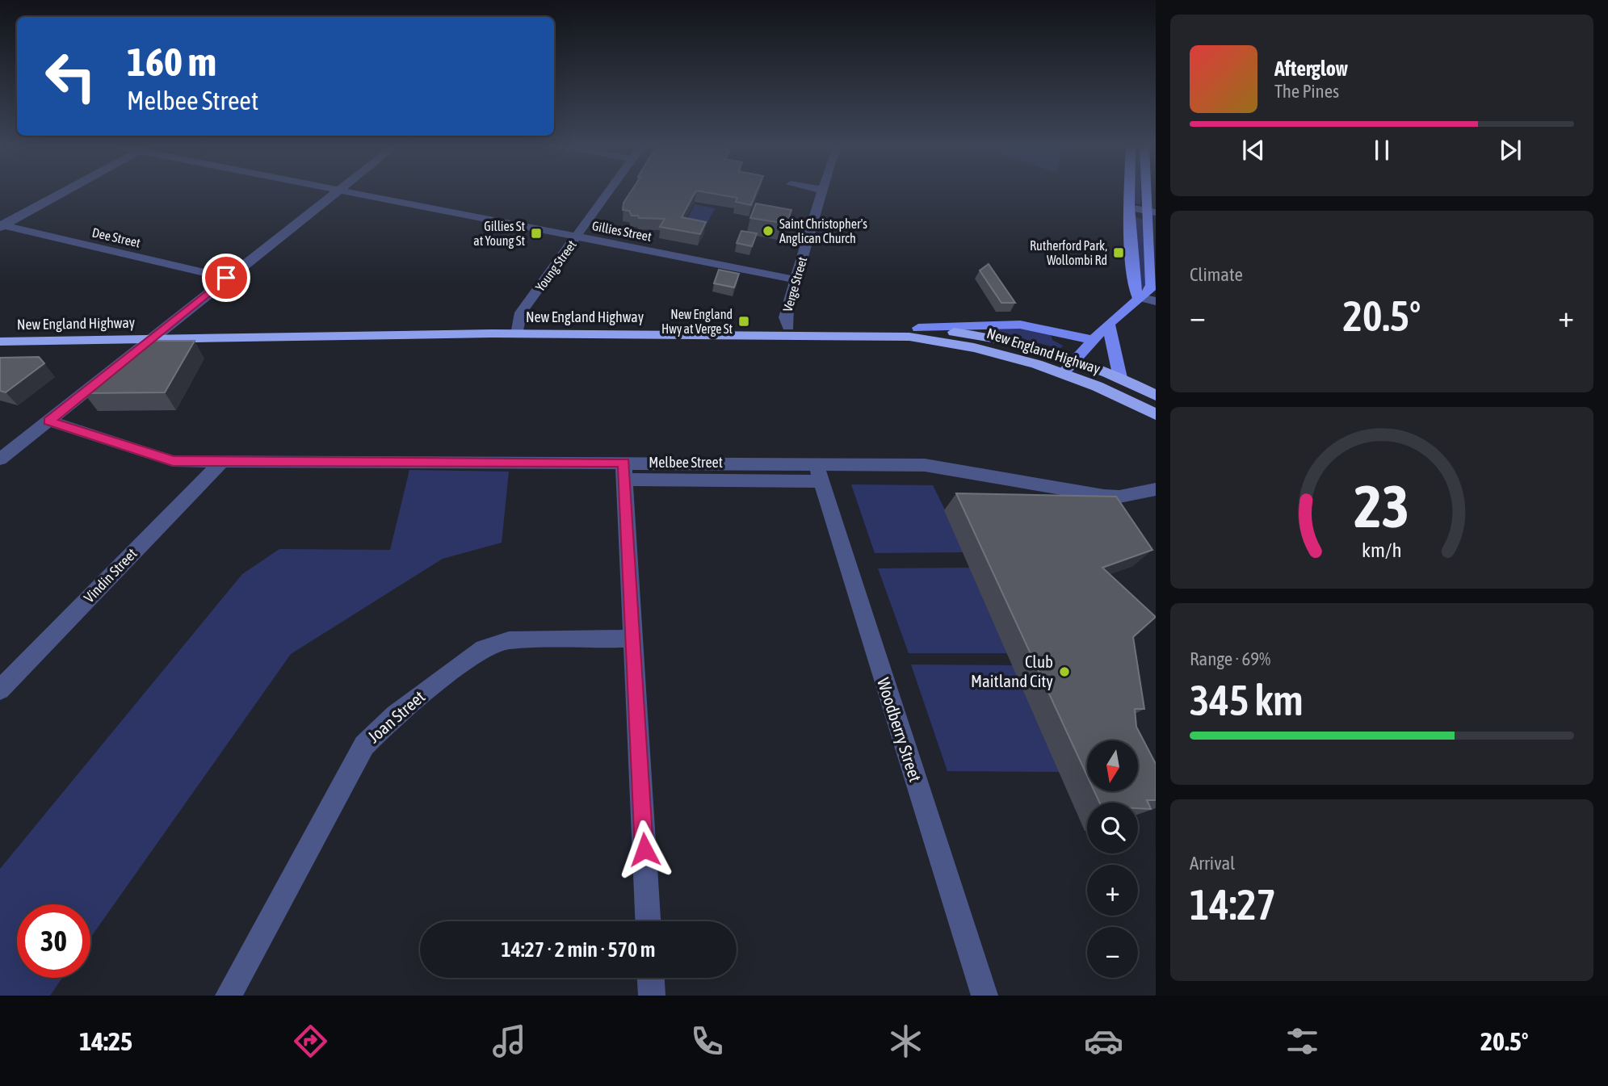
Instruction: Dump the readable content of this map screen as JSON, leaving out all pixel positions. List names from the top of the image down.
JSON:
{
  "streets": {
    "highway": ["New England Highway"],
    "street": [
      "Gillies Street",
      "Dee Street",
      "Young Street",
      "Verge Street",
      "Melbee Street",
      "Vindin Street",
      "Joan Street",
      "Woodberry Street"
    ]
  },
  "crossings": [
    ["Gillies Street", "Young Street"],
    ["Gillies Street", "Verge Street"],
    ["Young Street", "New England Highway"],
    ["Verge Street", "New England Highway"],
    ["Melbee Street", "Vindin Street"],
    ["Melbee Street", "Woodberry Street"]
  ],
  "places": {
    "other": ["Saint Christopher's Anglican Church", "Club Maitland City"],
    "transit": ["Gillies St at Young St", "Rutherford Park, Wollombi Rd", "New England Hwy at Verge St"]
  },
  "north": "bottom",
  "page": {
    "turn": ["160 m", "Melbee Street"],
    "song": ["Afterglow", "The Pines"],
    "tile": [
      "Climate",
      ["Range · 69%", "345 km"],
      ["Arrival", "14:27"]
    ],
    "heat": ["−", "20.5°", "+"],
    "map_buttons": ["+", "−"],
    "limit": "30",
    "trip": "14:27 · 2 min · 570 m",
    "tabs": ["14:25", "20.5°"],
    "gauge": ["23", "km/h"]
  }
}
